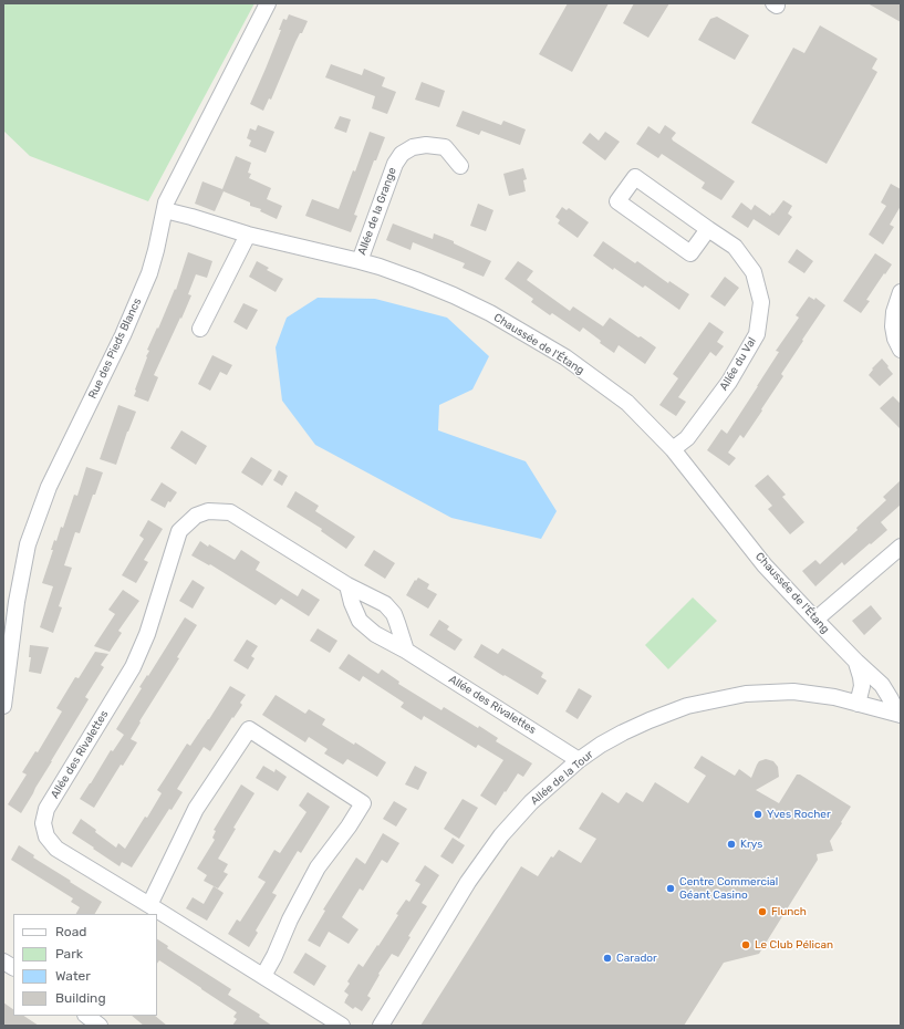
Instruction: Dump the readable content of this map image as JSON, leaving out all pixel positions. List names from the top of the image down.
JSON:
{
  "streets": {
    "street": [
      "Allée de la Grange",
      "Chaussée de l'Étang",
      "Rue des Pieds Blancs",
      "Allée du Val",
      "Allée des Rivalettes",
      "Allée de la Tour"
    ]
  },
  "crossings": [
    ["Allée de la Grange", "Chaussée de l'Étang"],
    ["Chaussée de l'Étang", "Rue des Pieds Blancs"],
    ["Chaussée de l'Étang", "Allée du Val"],
    ["Chaussée de l'Étang", "Allée de la Tour"],
    ["Allée des Rivalettes", "Allée de la Tour"]
  ],
  "places": [
    "Yves Rocher",
    "Krys",
    "Centre Commercial Géant Casino",
    "Flunch",
    "Le Club Pélican",
    "Carador"
  ],
  "legend": [
    "Road",
    "Park",
    "Water",
    "Building"
  ]
}
